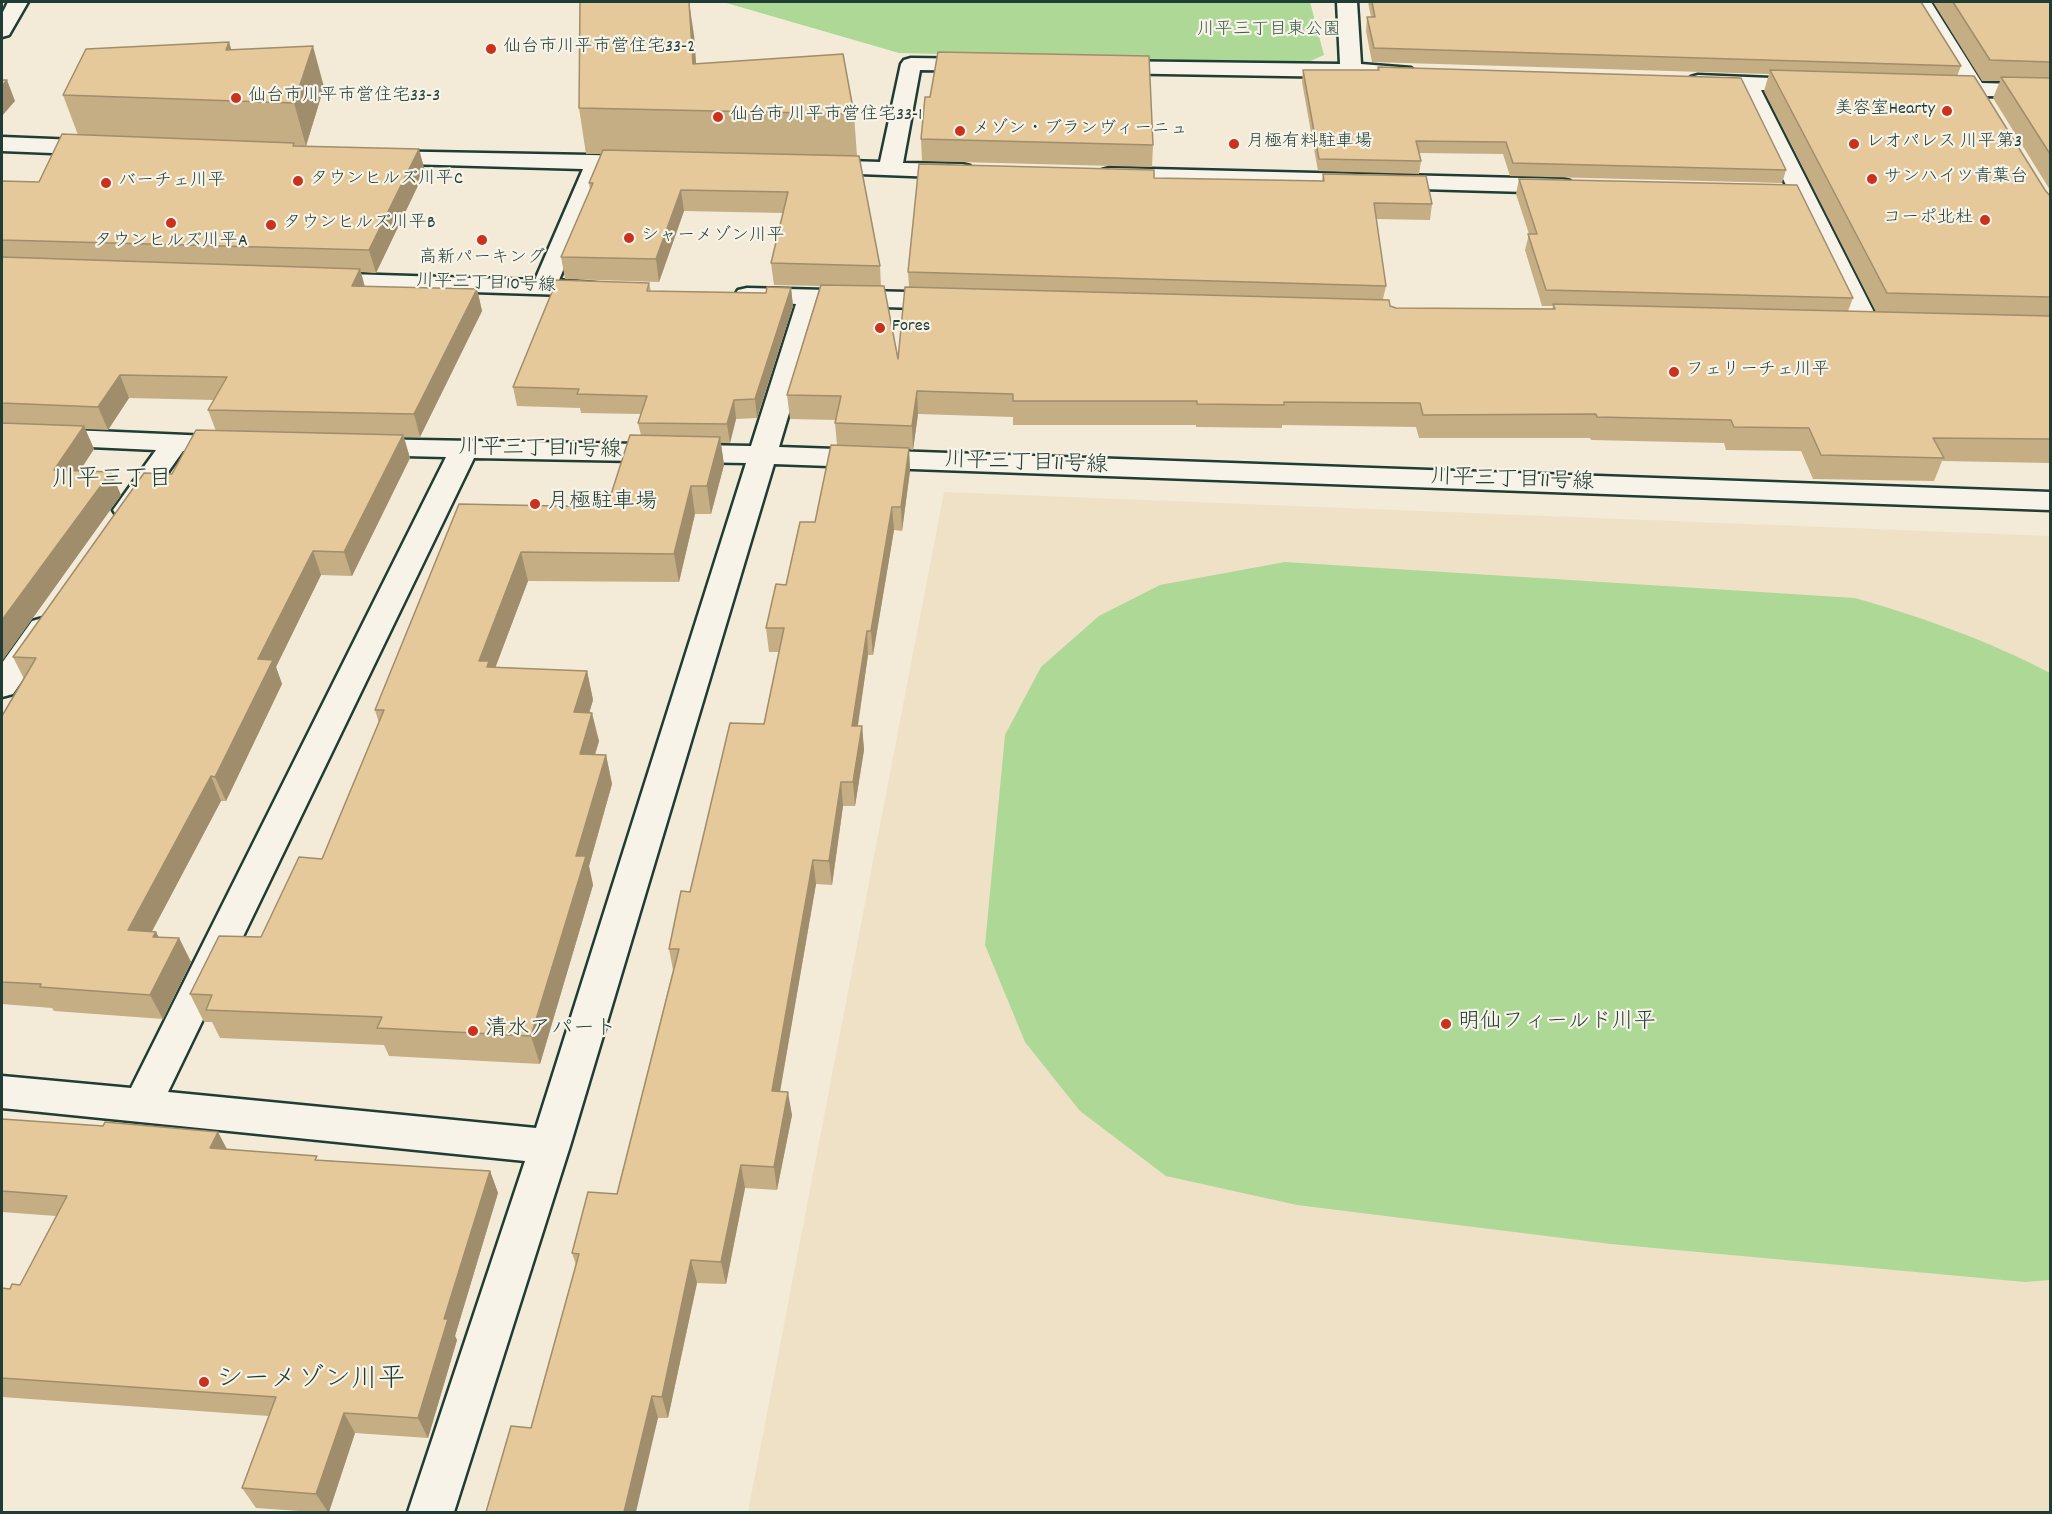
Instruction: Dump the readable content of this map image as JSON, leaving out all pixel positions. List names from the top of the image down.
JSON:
{
  "streets": {
    "street": ["川平三丁目10号線", "川平三丁目11号線"]
  },
  "districts": ["川平三丁目"],
  "parks": ["川平三丁目東公園"],
  "places": [
    "仙台市川平市営住宅33-2",
    "仙台市川平市営住宅33-3",
    "美容室Hearty",
    "仙台市 川平市営住宅33-1",
    "メゾン・ブランヴィーニュ",
    "月極有料駐車場",
    "レオパレス 川平第3",
    "サンハイツ青葉台",
    "タウンヒルズ川平C",
    "バーチェ川平",
    "コーポ北杜",
    "タウンヒルズ川平A",
    "タウンヒルズ川平B",
    "シャーメゾン川平",
    "高新パーキング",
    "Fores",
    "フェリーチェ川平",
    "月極駐車場",
    "明仙フィールド川平",
    "清水アパート",
    "シーメゾン川平"
  ]
}
